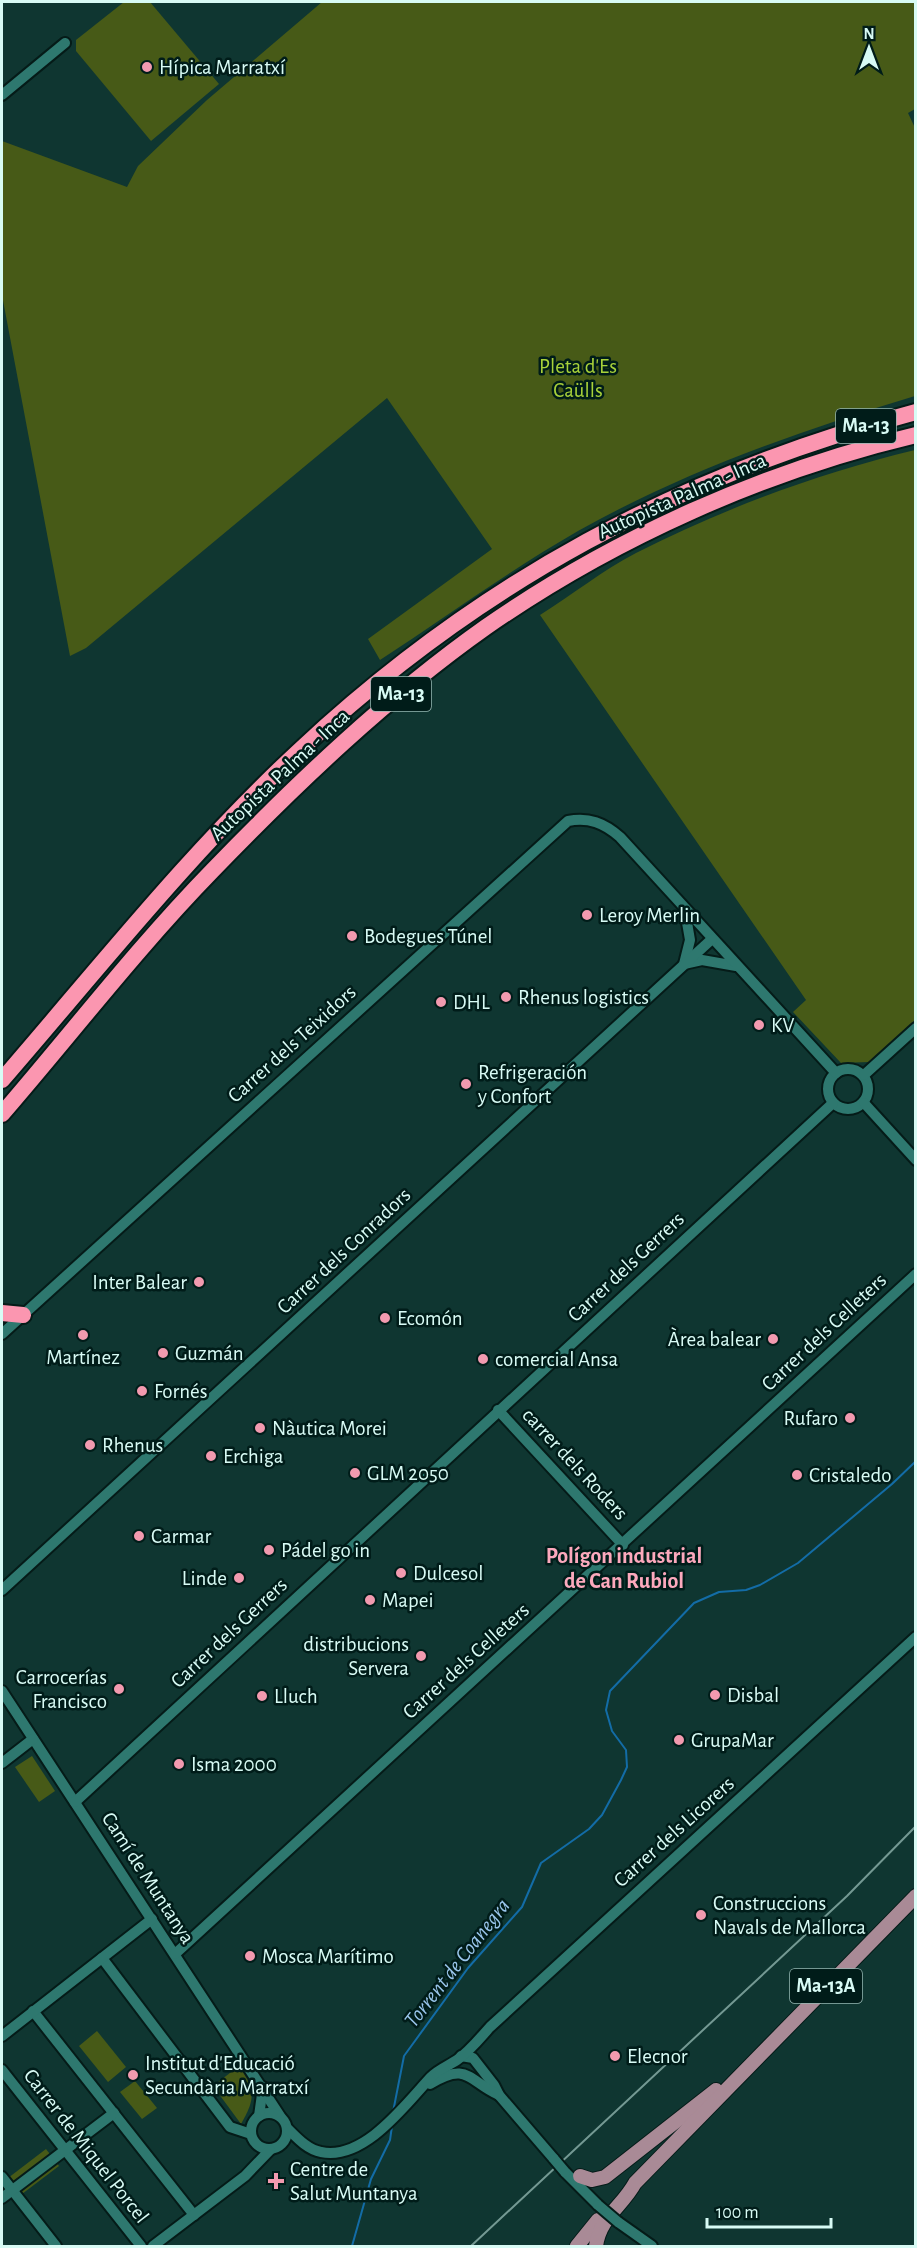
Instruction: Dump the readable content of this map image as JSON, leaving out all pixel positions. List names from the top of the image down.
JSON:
{
  "streets": {
    "highway": ["Ma-13", "Autopista Palma - Inca"],
    "main road": ["Ma-13A"],
    "street": [
      "Carrer dels Teixidors",
      "Carrer dels Conradors",
      "Carrer dels Gerrers",
      "Carrer dels Celleters",
      "carrer dels Roders",
      "Carrer dels Licorers",
      "Camí de Muntanya",
      "Carrer de Miquel Porcel"
    ]
  },
  "crossings": [
    ["Carrer dels Teixidors", "Carrer dels Conradors"],
    ["Carrer dels Teixidors", "Carrer dels Gerrers"],
    ["Carrer dels Gerrers", "carrer dels Roders"],
    ["Carrer dels Gerrers", "Camí de Muntanya"],
    ["Carrer dels Celleters", "carrer dels Roders"],
    ["Carrer dels Celleters", "Camí de Muntanya"]
  ],
  "districts": ["Polígon industrial de Can Rubiol"],
  "water": ["Torrent de Coanegra"],
  "parks": ["Pleta d'Es Caülls"],
  "places": {
    "other": [
      "Hípica Marratxí",
      "Leroy Merlin",
      "Bodegues Túnel",
      "Rhenus logistics",
      "DHL",
      "KV",
      "Refrigeración y Confort",
      "Inter Balear",
      "Ecomón",
      "Martínez",
      "Àrea balear",
      "Guzmán",
      "comercial Ansa",
      "Fornés",
      "Rufaro",
      "Nàutica Morei",
      "Rhenus",
      "Erchiga",
      "GLM 2050",
      "Cristaledo",
      "Carmar",
      "Pádel go in",
      "Dulcesol",
      "Linde",
      "Mapei",
      "distribucions Servera",
      "Carrocerías Francisco",
      "Disbal",
      "Lluch",
      "GrupaMar",
      "Isma 2000",
      "Construccions Navals de Mallorca",
      "Mosca Marítimo",
      "Elecnor",
      "Institut d'Educació Secundària Marratxí"
    ],
    "health": ["Centre de Salut Muntanya"]
  },
  "scale_bar": "100 m",
  "north": "top"
}
